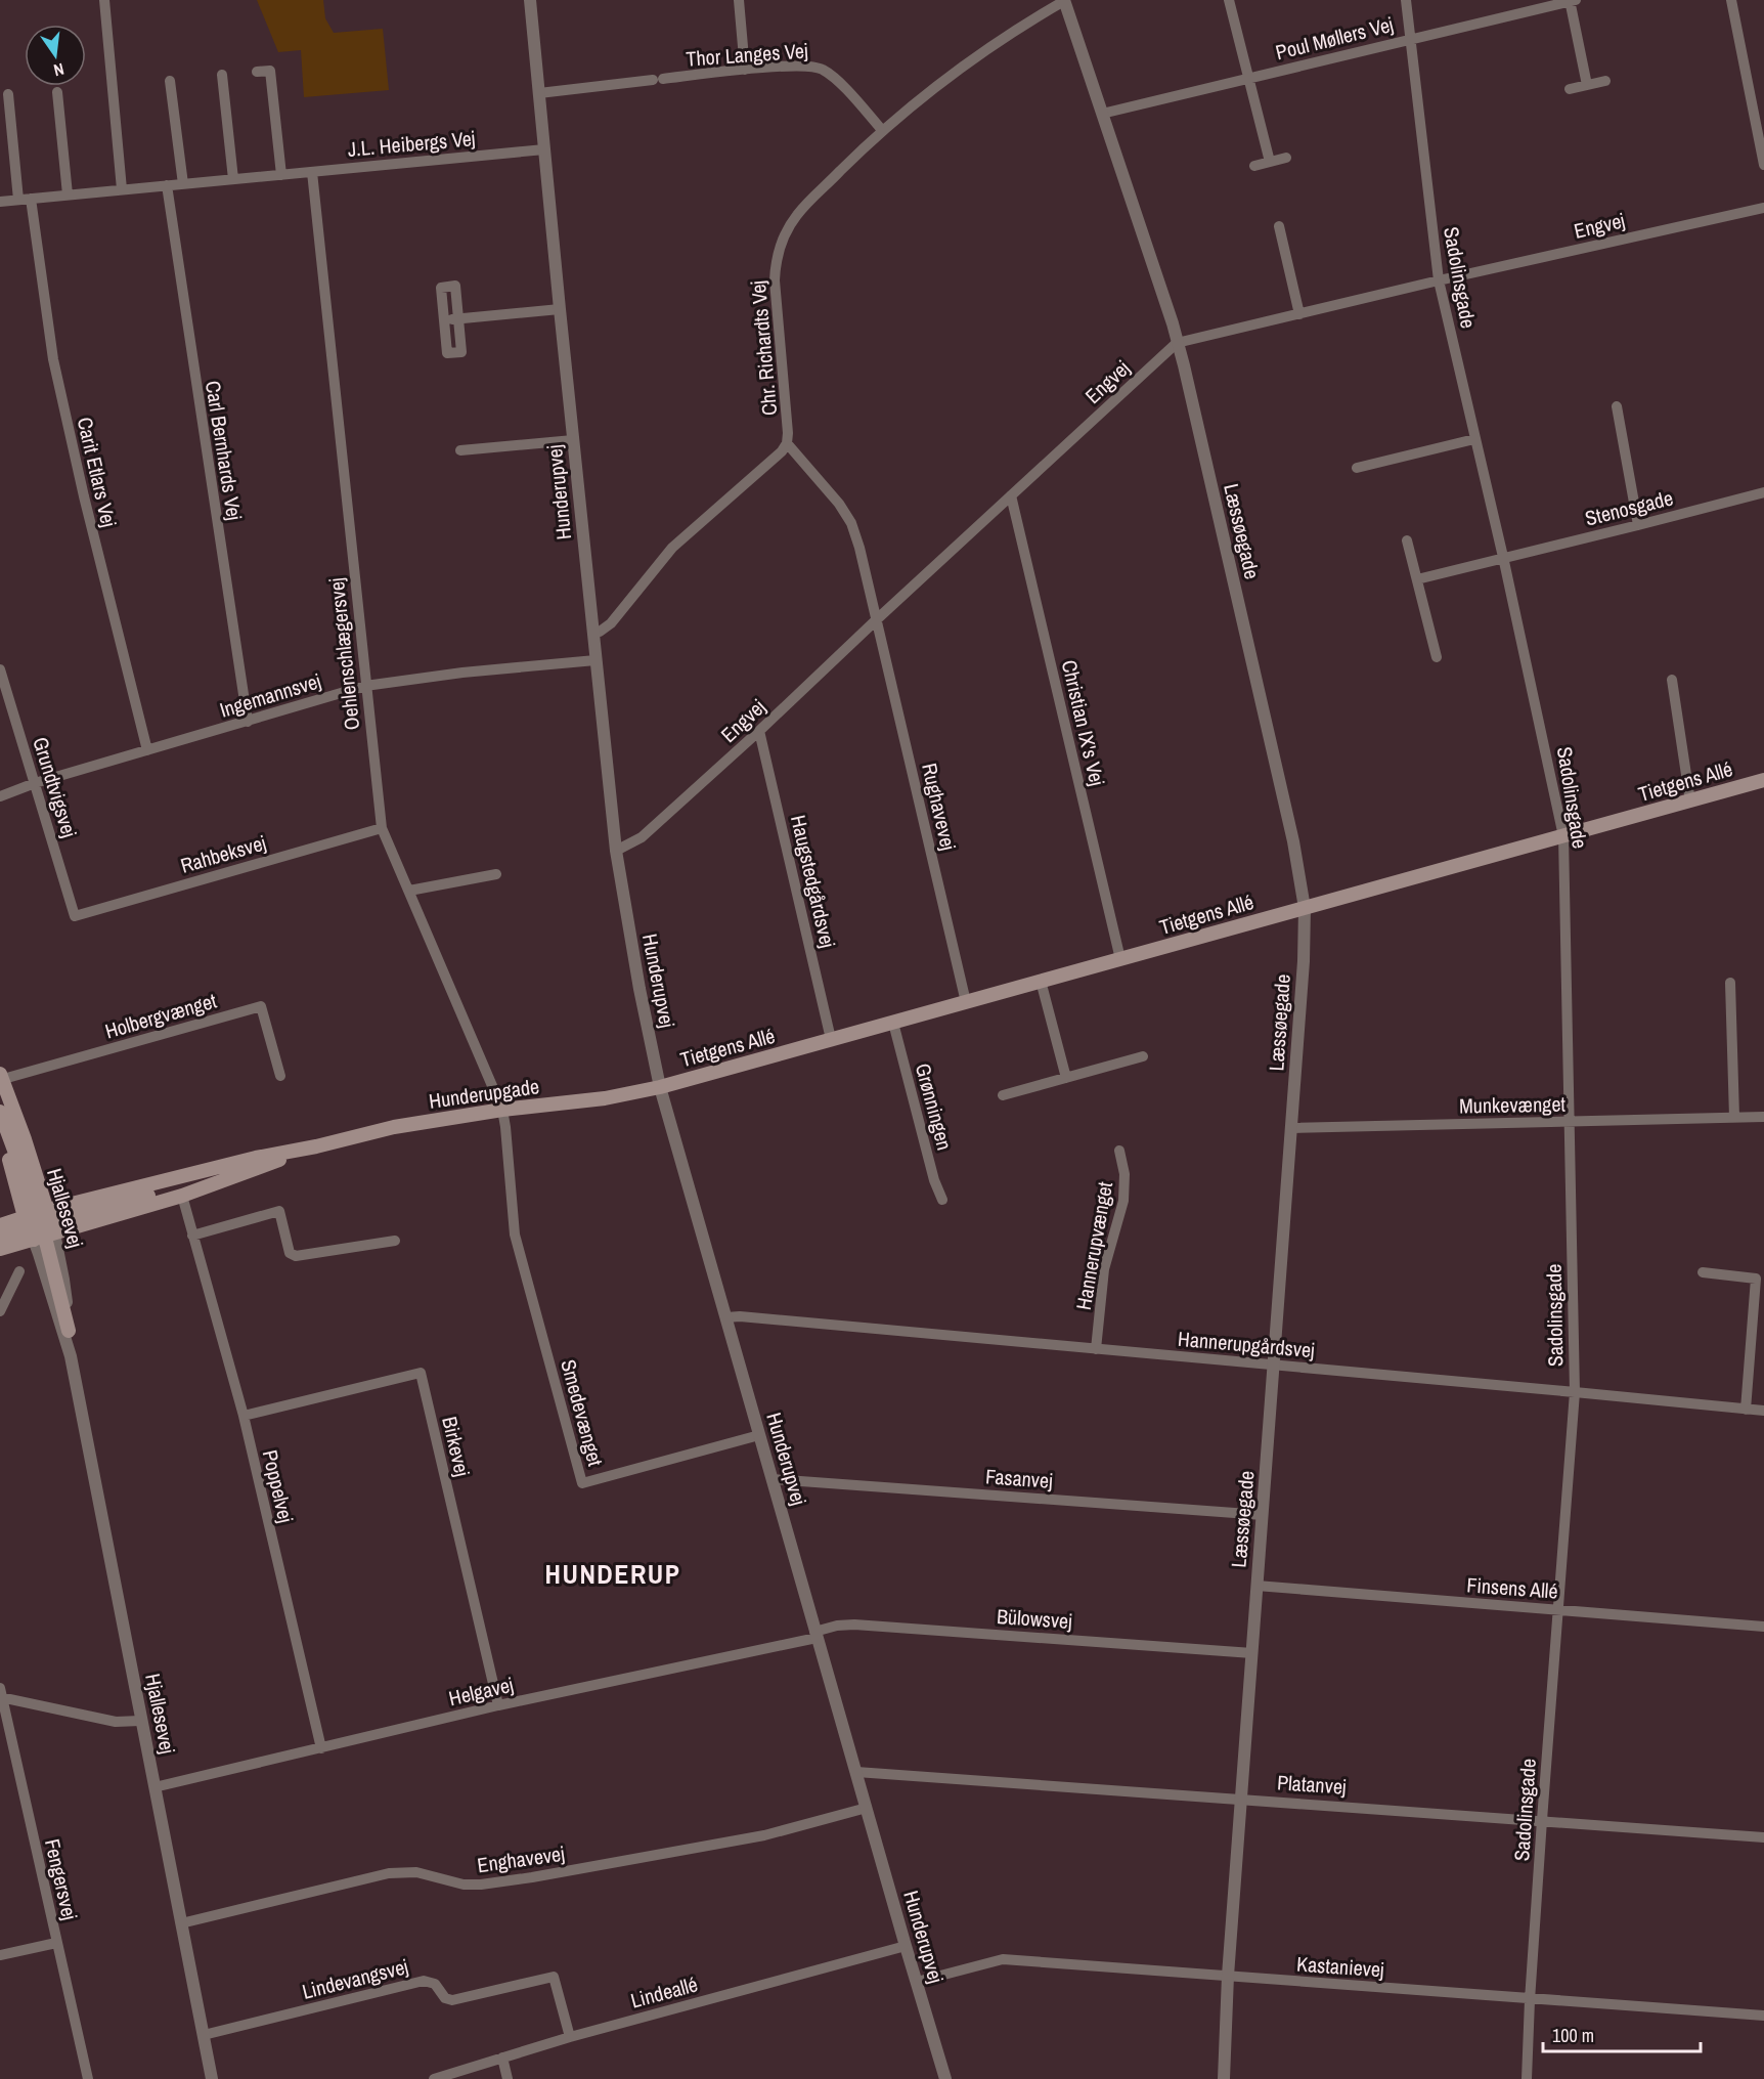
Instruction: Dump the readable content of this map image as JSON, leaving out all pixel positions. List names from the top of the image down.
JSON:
{
  "streets": {
    "main road": ["Tietgens Allé", "Hunderupgade", "Hjallesevej"],
    "street": [
      "Poul Møllers Vej",
      "Thor Langes Vej",
      "J.L. Heibergs Vej",
      "Engvej",
      "Sadolinsgade",
      "Chr. Richardts Vej",
      "Carl Bernhards Vej",
      "Carit Etlars Vej",
      "Hunderupvej",
      "Stenosgade",
      "Læssøegade",
      "Oehlenschlægersvej",
      "Ingemannsvej",
      "Christian IX's Vej",
      "Grundtvigsvej",
      "Rughavevej",
      "Rahbeksvej",
      "Haugstedgårdsvej",
      "Holbergvænget",
      "Munkevænget",
      "Grønningen",
      "Hannerupvænget",
      "Hannerupgårdsvej",
      "Smedevænget",
      "Birkevej",
      "Fasanvej",
      "Poppelvej",
      "Finsens Allé",
      "Bülowsvej",
      "Helgavej",
      "Platanvej",
      "Enghavevej",
      "Fengersvej",
      "Kastanievej",
      "Lindevangsvej",
      "Lindeallé"
    ]
  },
  "crossings": [
    ["Poul Møllers Vej", "Sadolinsgade"],
    ["Poul Møllers Vej", "Læssøegade"],
    ["Thor Langes Vej", "Chr. Richardts Vej"],
    ["Thor Langes Vej", "Hunderupvej"],
    ["J.L. Heibergs Vej", "Carl Bernhards Vej"],
    ["J.L. Heibergs Vej", "Carit Etlars Vej"],
    ["J.L. Heibergs Vej", "Hunderupvej"],
    ["J.L. Heibergs Vej", "Oehlenschlægersvej"],
    ["Engvej", "Sadolinsgade"],
    ["Engvej", "Hunderupvej"],
    ["Engvej", "Læssøegade"],
    ["Engvej", "Christian IX's Vej"],
    ["Engvej", "Rughavevej"],
    ["Engvej", "Haugstedgårdsvej"],
    ["Sadolinsgade", "Stenosgade"],
    ["Sadolinsgade", "Tietgens Allé"],
    ["Sadolinsgade", "Munkevænget"],
    ["Sadolinsgade", "Hannerupgårdsvej"],
    ["Sadolinsgade", "Finsens Allé"],
    ["Sadolinsgade", "Platanvej"],
    ["Sadolinsgade", "Kastanievej"],
    ["Chr. Richardts Vej", "Hunderupvej"],
    ["Chr. Richardts Vej", "Læssøegade"],
    ["Chr. Richardts Vej", "Rughavevej"],
    ["Carl Bernhards Vej", "Ingemannsvej"],
    ["Carit Etlars Vej", "Ingemannsvej"],
    ["Hunderupvej", "Ingemannsvej"],
    ["Hunderupvej", "Tietgens Allé"],
    ["Hunderupvej", "Hunderupgade"],
    ["Hunderupvej", "Hannerupgårdsvej"],
    ["Hunderupvej", "Smedevænget"],
    ["Hunderupvej", "Fasanvej"],
    ["Hunderupvej", "Bülowsvej"],
    ["Hunderupvej", "Helgavej"],
    ["Hunderupvej", "Platanvej"],
    ["Hunderupvej", "Enghavevej"],
    ["Hunderupvej", "Kastanievej"],
    ["Hunderupvej", "Lindeallé"],
    ["Læssøegade", "Tietgens Allé"],
    ["Læssøegade", "Munkevænget"],
    ["Læssøegade", "Hannerupgårdsvej"],
    ["Læssøegade", "Fasanvej"],
    ["Læssøegade", "Finsens Allé"],
    ["Læssøegade", "Bülowsvej"],
    ["Læssøegade", "Platanvej"],
    ["Læssøegade", "Kastanievej"],
    ["Oehlenschlægersvej", "Ingemannsvej"],
    ["Oehlenschlægersvej", "Rahbeksvej"],
    ["Oehlenschlægersvej", "Hunderupgade"],
    ["Oehlenschlægersvej", "Smedevænget"],
    ["Ingemannsvej", "Grundtvigsvej"],
    ["Christian IX's Vej", "Tietgens Allé"],
    ["Tietgens Allé", "Rughavevej"],
    ["Tietgens Allé", "Haugstedgårdsvej"],
    ["Tietgens Allé", "Hunderupgade"],
    ["Tietgens Allé", "Grønningen"],
    ["Grundtvigsvej", "Rahbeksvej"],
    ["Holbergvænget", "Hjallesevej"],
    ["Hunderupgade", "Hjallesevej"],
    ["Hunderupgade", "Poppelvej"],
    ["Hjallesevej", "Helgavej"],
    ["Hjallesevej", "Enghavevej"],
    ["Hjallesevej", "Lindevangsvej"],
    ["Hannerupvænget", "Hannerupgårdsvej"],
    ["Birkevej", "Poppelvej"],
    ["Birkevej", "Helgavej"],
    ["Poppelvej", "Helgavej"],
    ["Bülowsvej", "Helgavej"],
    ["Lindevangsvej", "Lindeallé"]
  ],
  "districts": ["HUNDERUP"],
  "scale_bar": "100 m",
  "north": "bottom"
}
